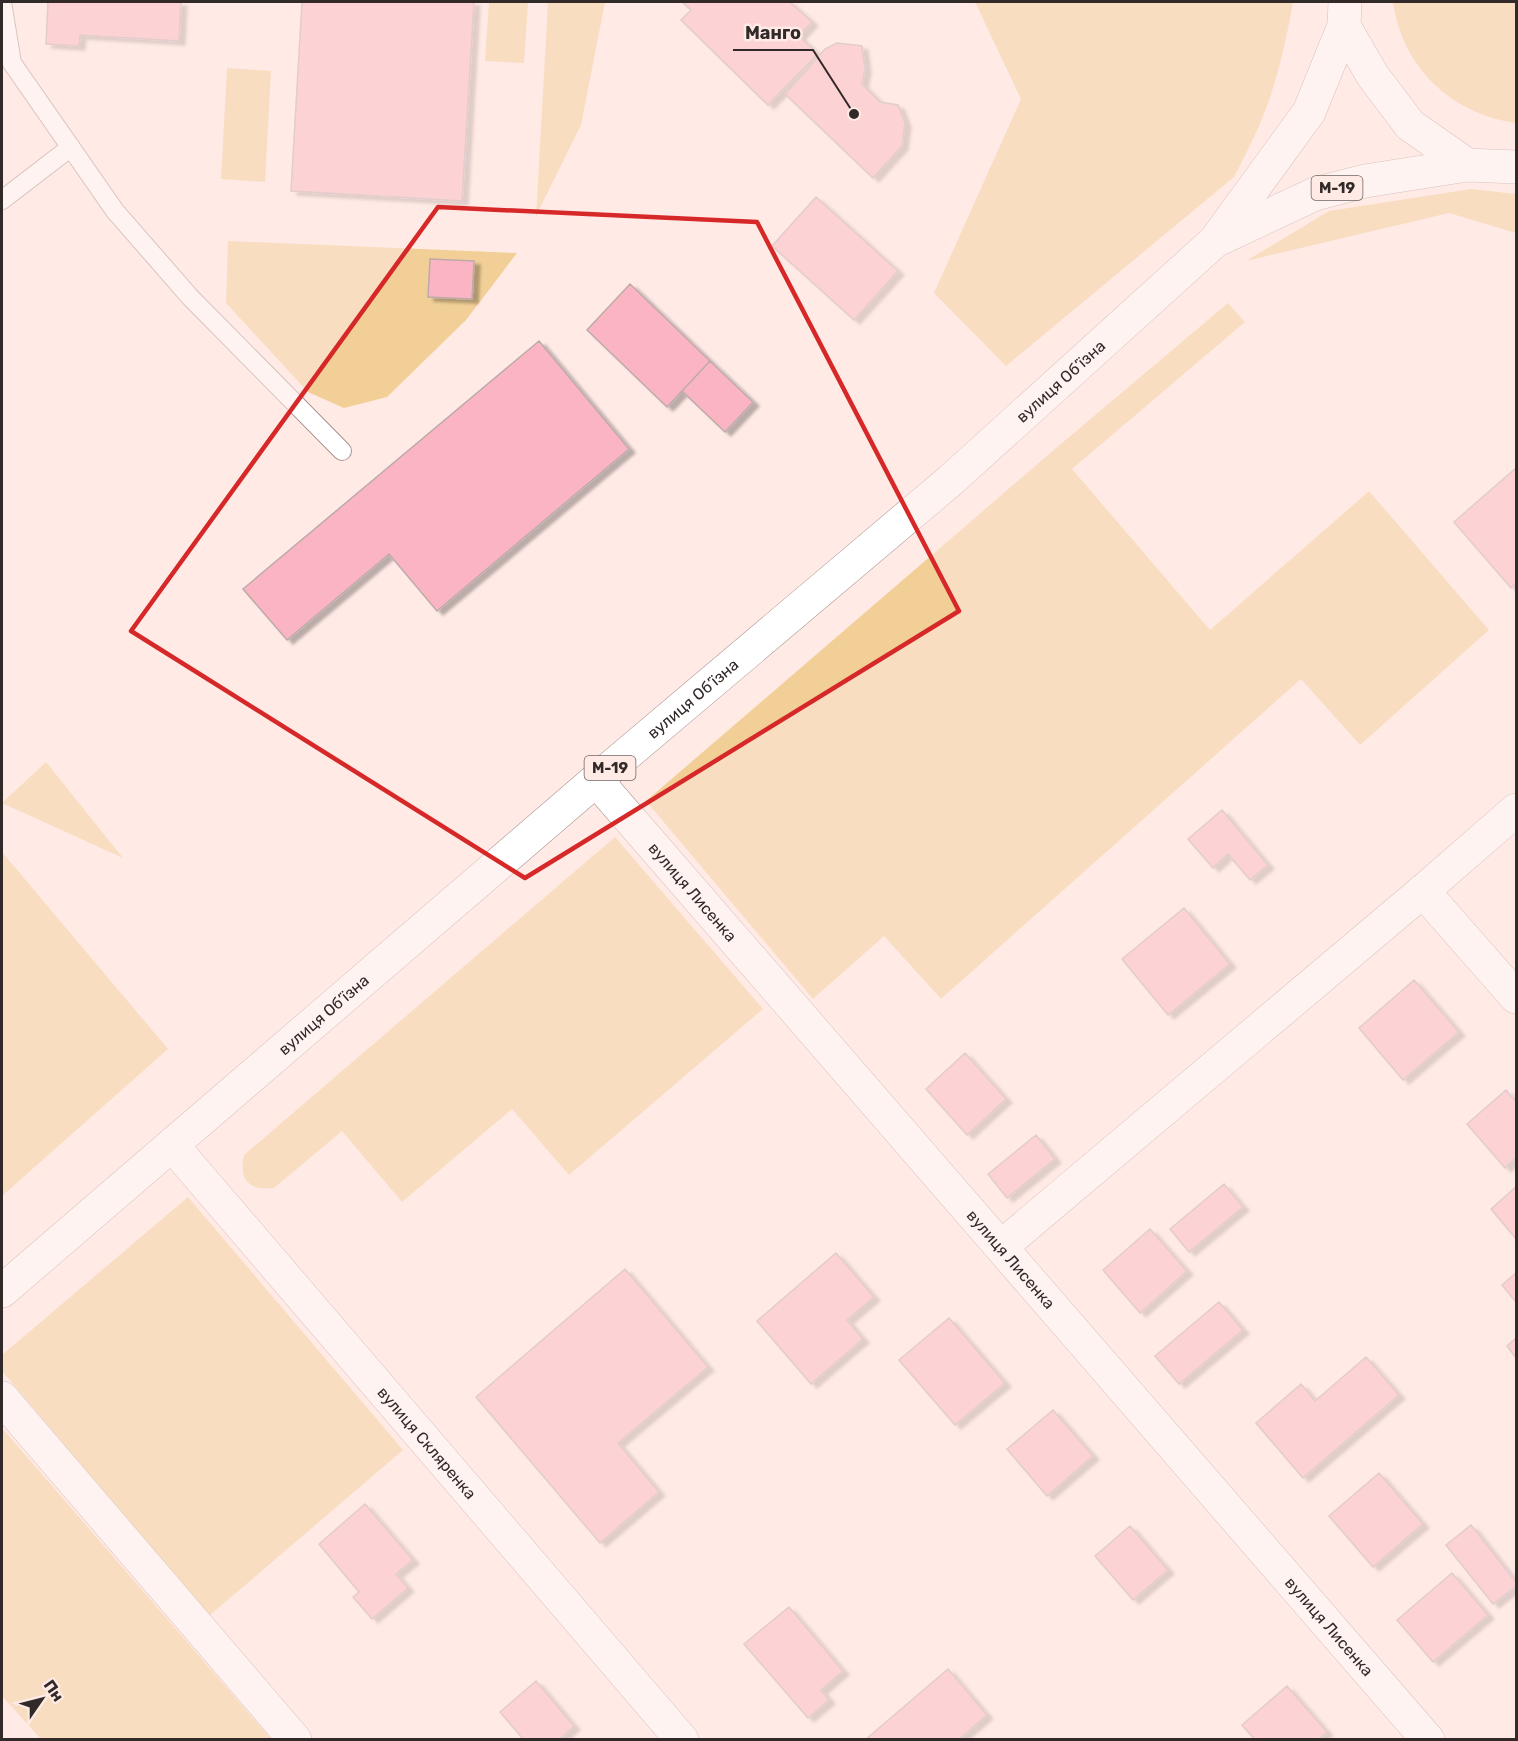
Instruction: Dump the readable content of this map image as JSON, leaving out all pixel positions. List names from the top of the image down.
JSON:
{
  "streets": {
    "main road": [
      "М-19",
      "вулиця Об’їзна",
      "вулиця Лисенка",
      "вулиця Скляренка"
    ]
  },
  "crossings": [
    ["М-19", "вулиця Об’їзна"],
    ["вулиця Об’їзна", "вулиця Лисенка"],
    ["вулиця Об’їзна", "вулиця Скляренка"]
  ],
  "places": ["Манго"],
  "north": "top right"
}
